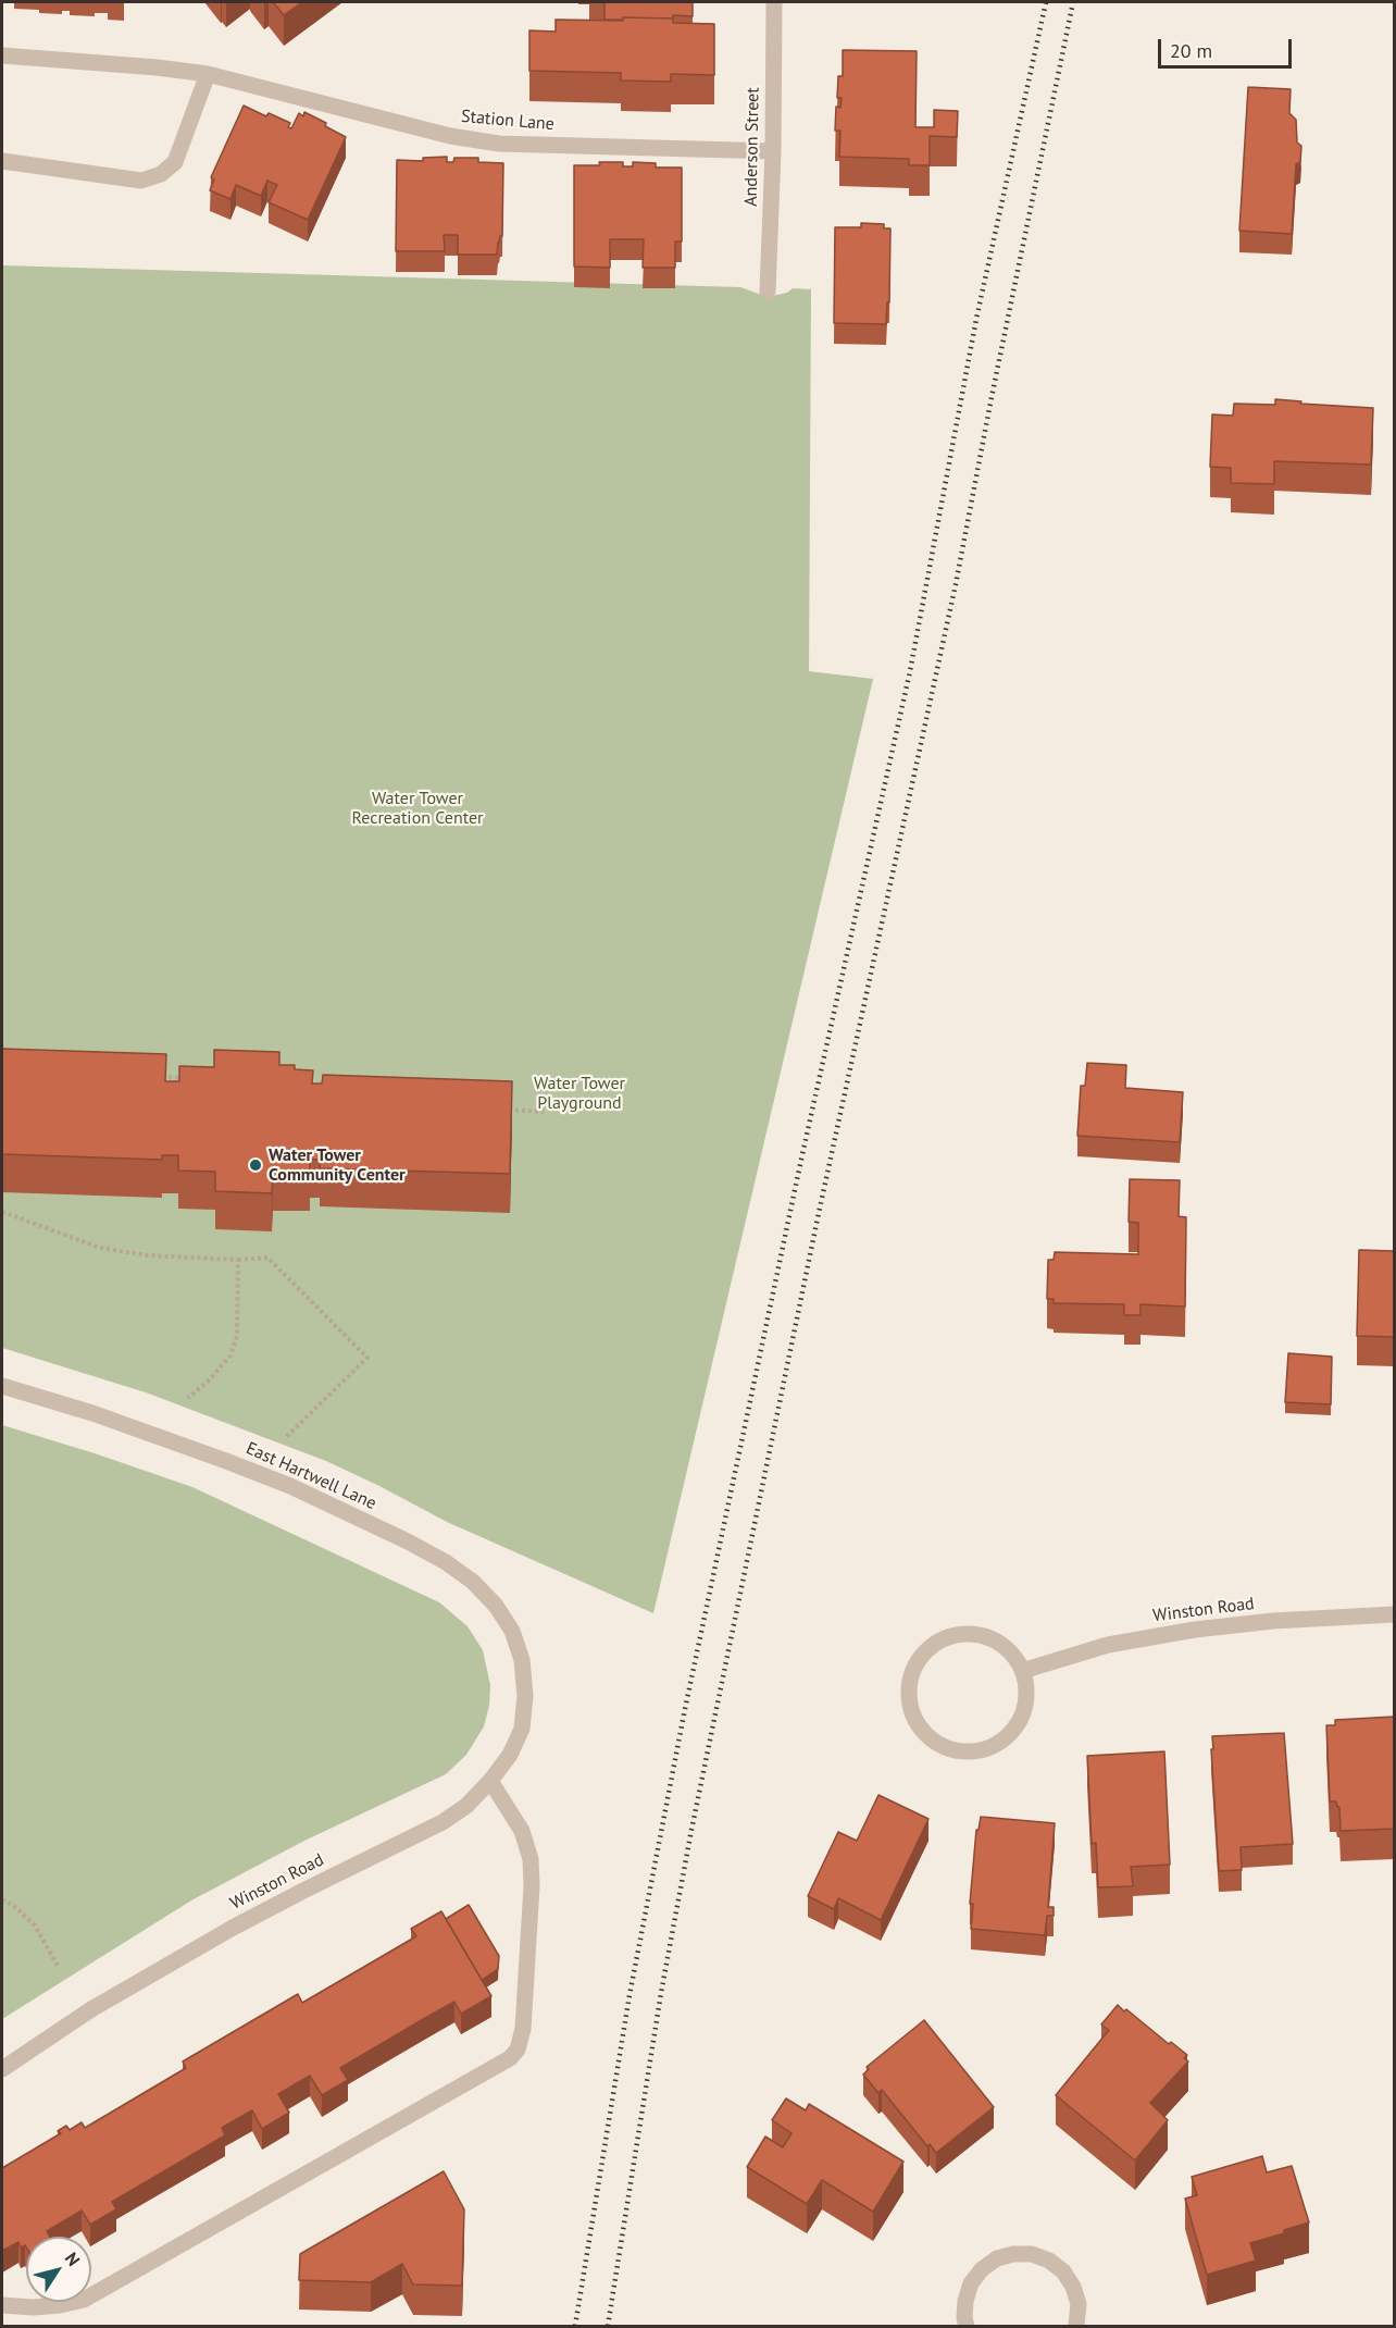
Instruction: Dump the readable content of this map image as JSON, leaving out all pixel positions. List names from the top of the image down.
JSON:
{
  "streets": {
    "street": [
      "Station Lane",
      "Anderson Street",
      "East Hartwell Lane",
      "Winston Road"
    ]
  },
  "crossings": [
    ["Station Lane", "Anderson Street"],
    ["East Hartwell Lane", "Winston Road"]
  ],
  "parks": ["Water Tower Recreation Center", "Water Tower Playground"],
  "places": ["Water Tower Community Center"],
  "scale_bar": "20 m",
  "north": "top right"
}
